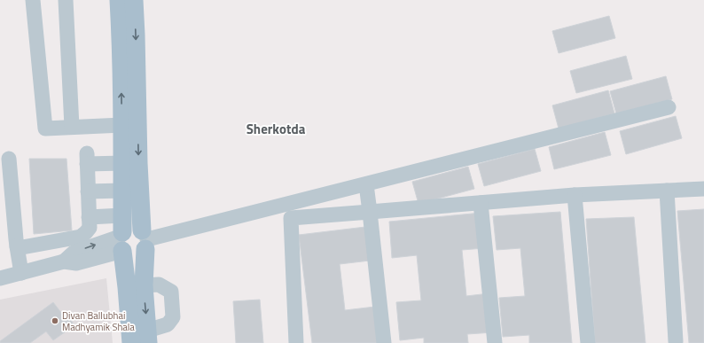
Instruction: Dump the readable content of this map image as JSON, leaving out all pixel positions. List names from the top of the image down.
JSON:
{
  "districts": ["Sherkotda"],
  "places": ["Divan Ballubhai Madhyamik Shala"]
}
